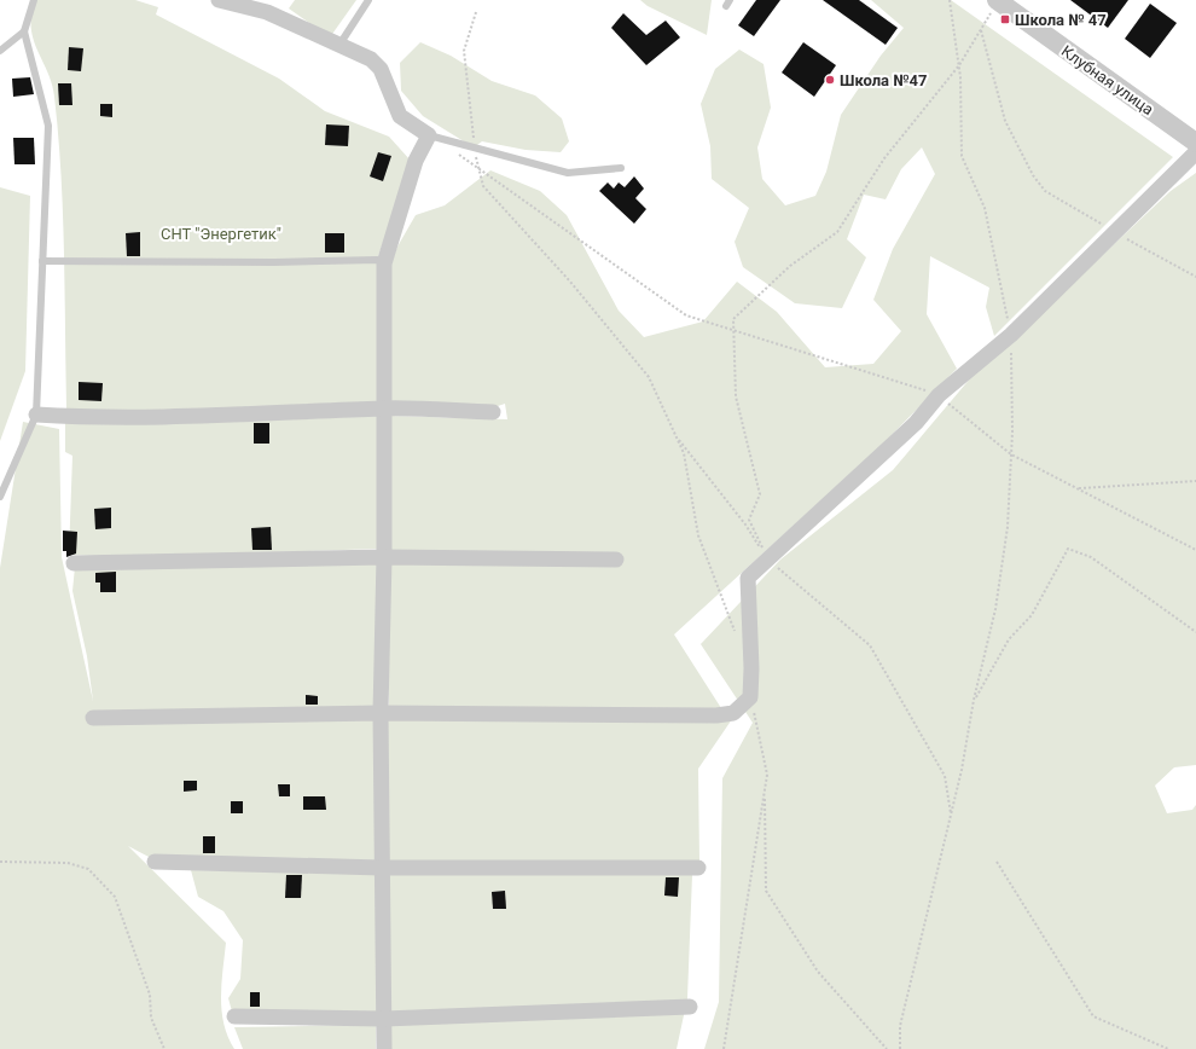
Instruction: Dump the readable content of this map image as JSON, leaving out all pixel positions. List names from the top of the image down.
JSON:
{
  "streets": {
    "street": ["Клубная улица"]
  },
  "parks": ["СНТ \"Энергетик\""],
  "places": {
    "transit": ["Школа № 47"],
    "other": ["Школа №47"]
  }
}
